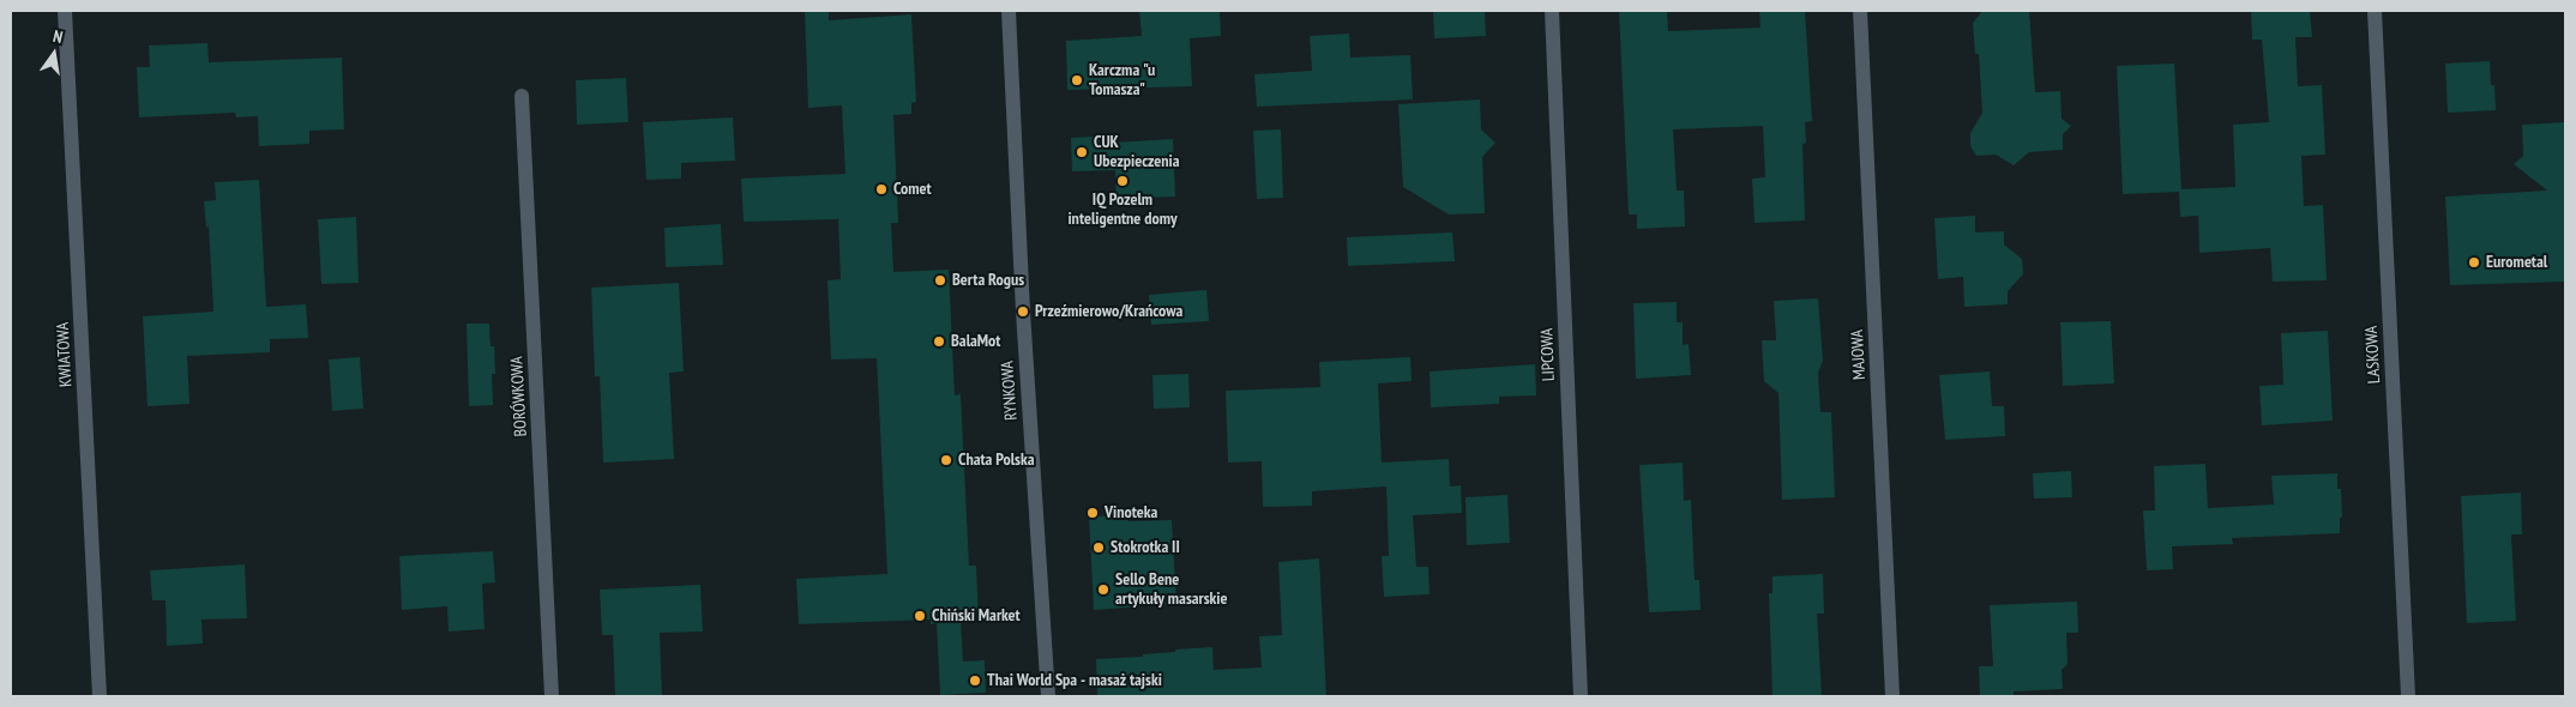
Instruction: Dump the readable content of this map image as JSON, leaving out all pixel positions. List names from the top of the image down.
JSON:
{
  "streets": {
    "street": [
      "KWIATOWA",
      "LIPCOWA",
      "MAJOWA",
      "LASKOWA",
      "RYNKOWA",
      "BORÓWKOWA"
    ]
  },
  "places": [
    "Karczma \"u Tomasza\"",
    "CUK Ubezpieczenia",
    "IQ Pozelm inteligentne domy",
    "Comet",
    "Eurometal",
    "Berta Rogus",
    "Przeźmierowo/Krańcowa",
    "BalaMot",
    "Chata Polska",
    "Vinoteka",
    "Stokrotka II",
    "Sello Bene artykuły masarskie",
    "Chiński Market",
    "Thai World Spa - masaż tajski"
  ],
  "north": "top"
}
